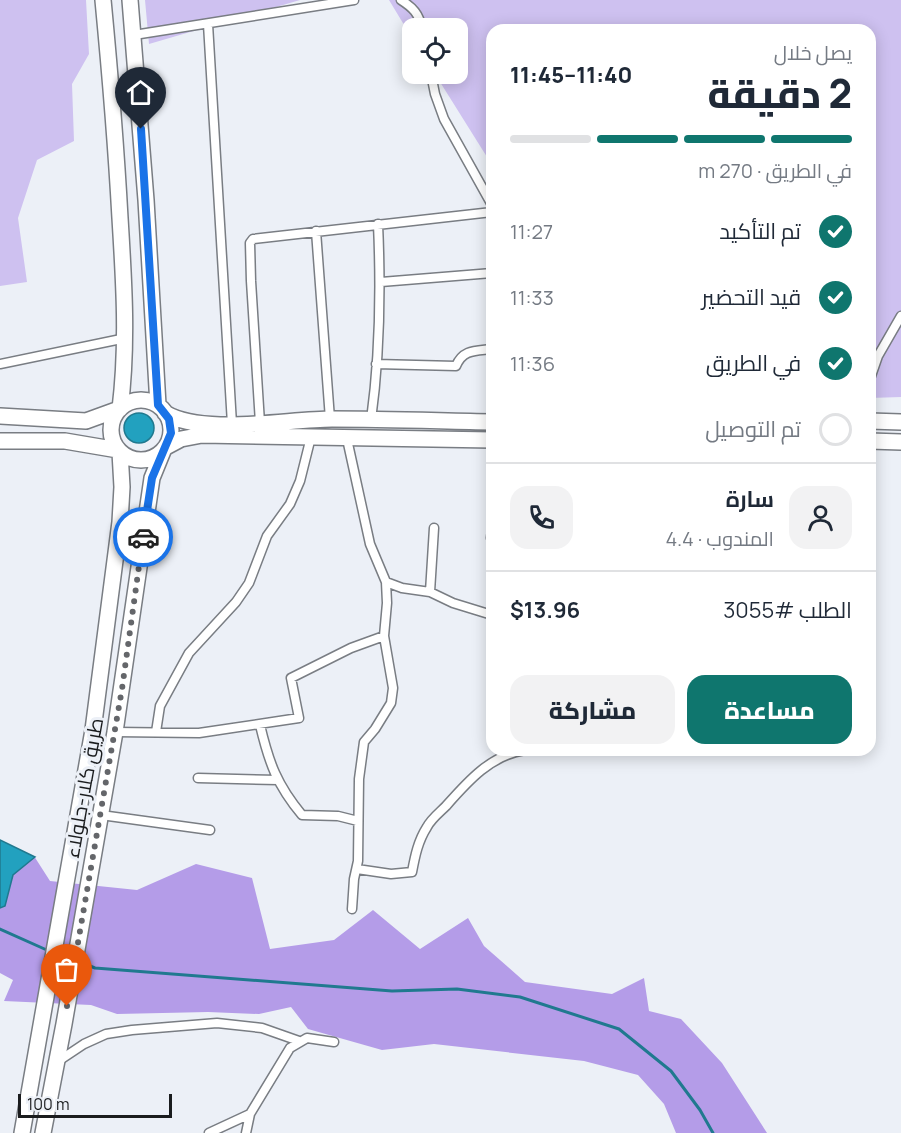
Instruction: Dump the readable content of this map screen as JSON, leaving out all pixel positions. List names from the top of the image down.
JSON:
{
  "streets": {
    "highway": ["طريق كلار-جلولاء"]
  },
  "scale_bar": "100 m",
  "page": {
    "heading": ["2 دقيقة", "يصل خلال", "11:40–11:45"],
    "panel": [
      "سارة",
      "المندوب · 4.4",
      "الطلب #3055",
      "$13.96"
    ],
    "bar": "في الطريق · 270 m",
    "list": [
      ["تم التأكيد", "11:27"],
      ["قيد التحضير", "11:33"],
      ["في الطريق", "11:36"],
      "تم التوصيل"
    ],
    "buttons": ["مساعدة", "مشاركة"],
    "scale": "100 m"
  }
}
